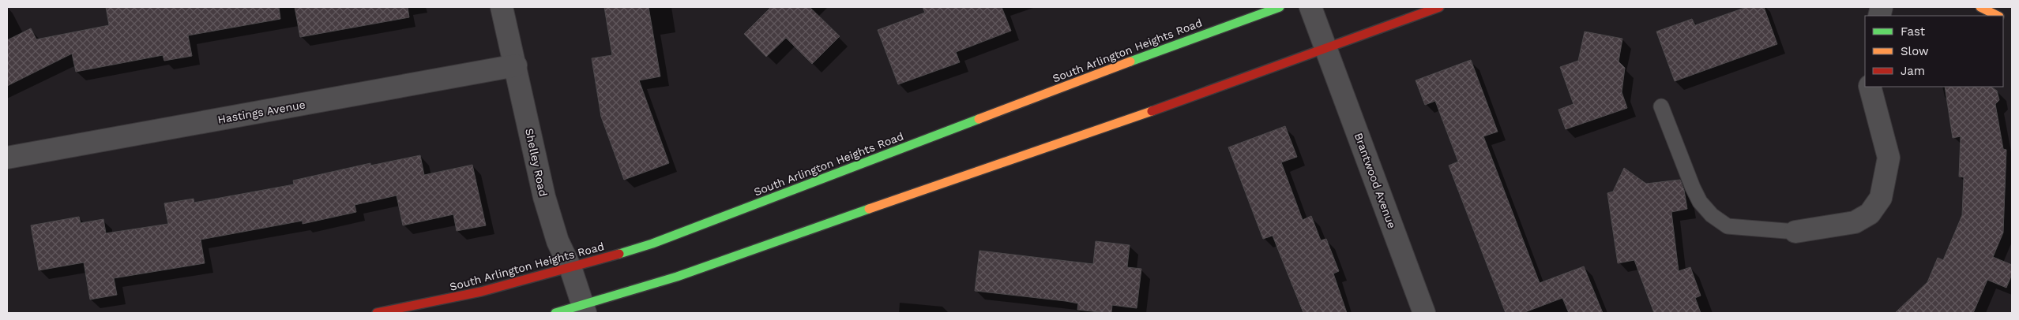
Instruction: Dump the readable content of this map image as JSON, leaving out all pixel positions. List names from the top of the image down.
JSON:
{
  "streets": {
    "main road": ["South Arlington Heights Road"],
    "street": ["Hastings Avenue", "Shelley Road", "Brantwood Avenue"]
  },
  "crossings": [
    ["South Arlington Heights Road", "Shelley Road"],
    ["Hastings Avenue", "Shelley Road"]
  ],
  "legend": ["Fast", "Slow", "Jam"]
}
